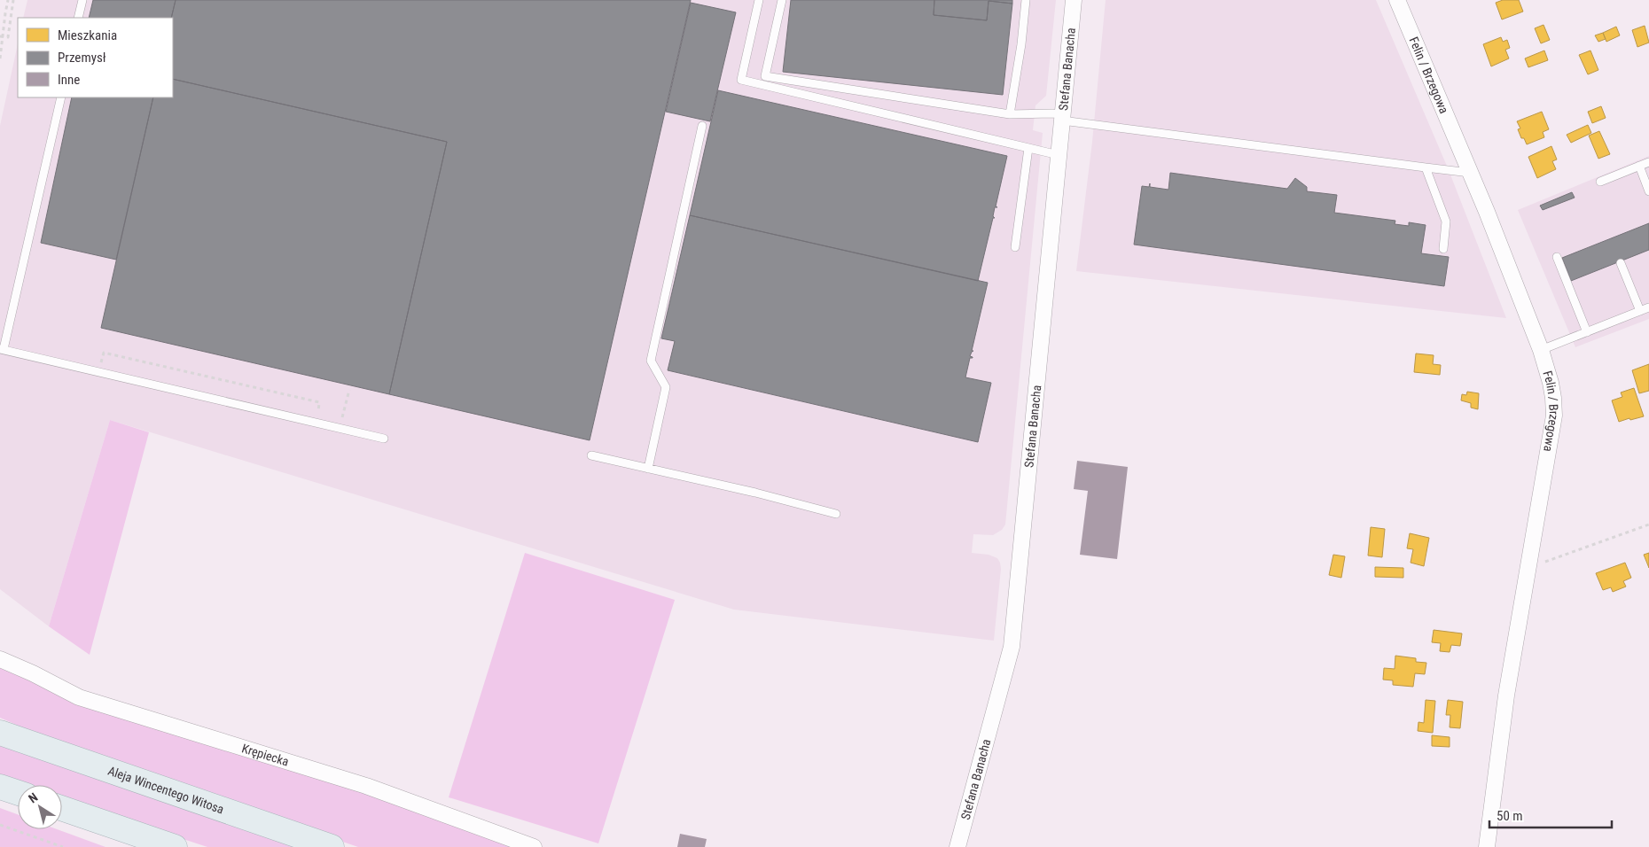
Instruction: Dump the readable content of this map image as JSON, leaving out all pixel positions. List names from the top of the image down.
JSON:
{
  "streets": {
    "main road": ["Aleja Wincentego Witosa"],
    "street": ["Stefana Banacha", "Felin / Brzegowa", "Krępiecka"]
  },
  "legend": ["Mieszkania", "Przemysł", "Inne"],
  "scale_bar": "50 m",
  "north": "top left"
}
